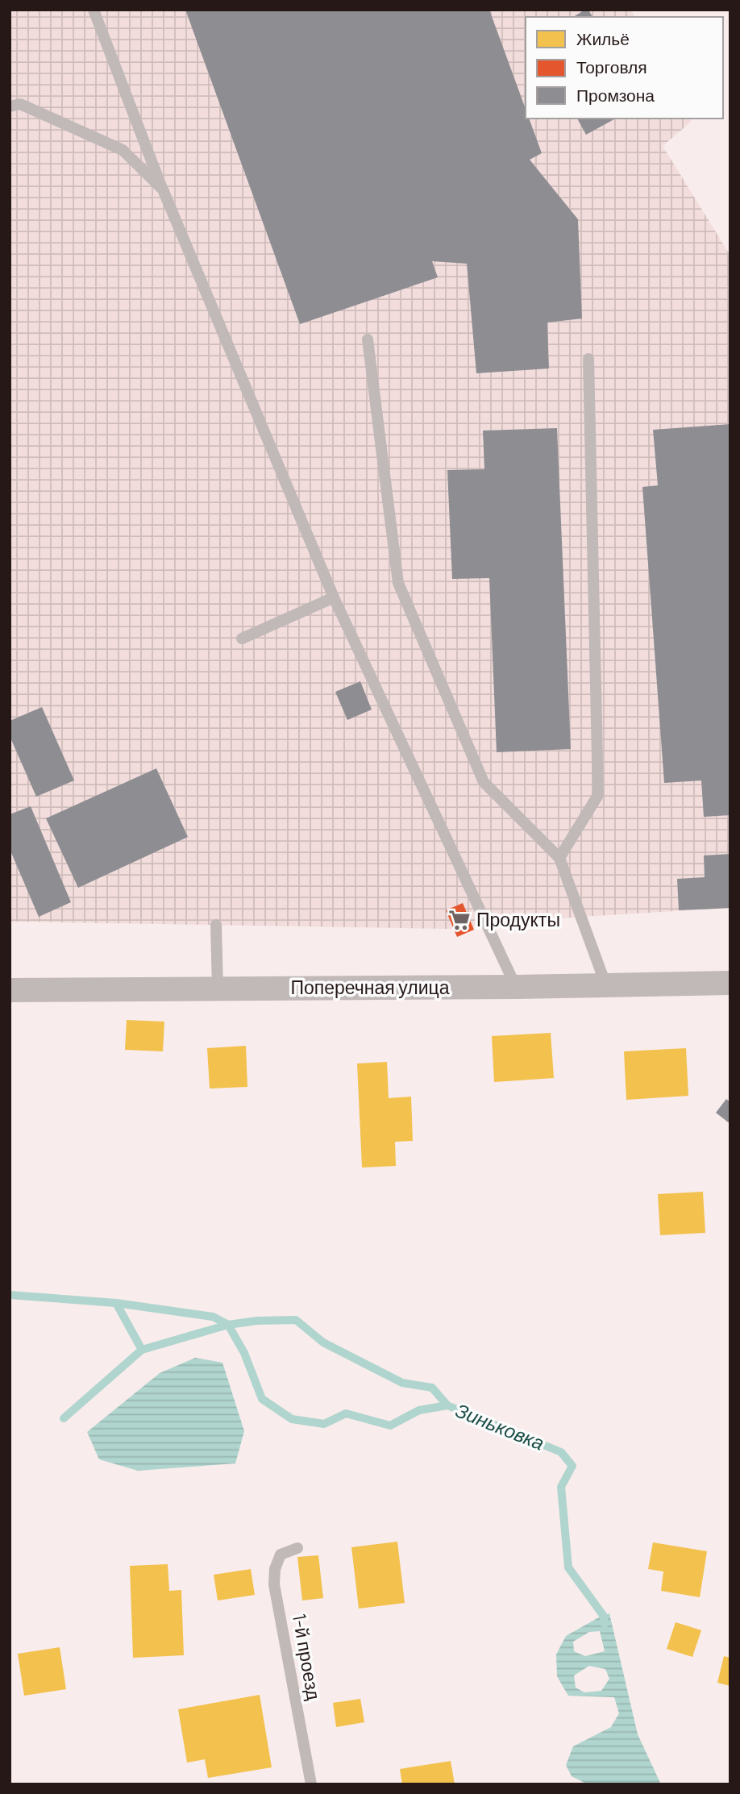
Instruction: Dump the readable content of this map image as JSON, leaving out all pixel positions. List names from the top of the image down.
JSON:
{
  "streets": {
    "street": ["Поперечная улица"],
    "lane": ["1-й проезд"]
  },
  "water": ["Зиньковка"],
  "places": {
    "supermarket": ["Продукты"]
  },
  "legend": ["Жильё", "Торговля", "Промзона"]
}
